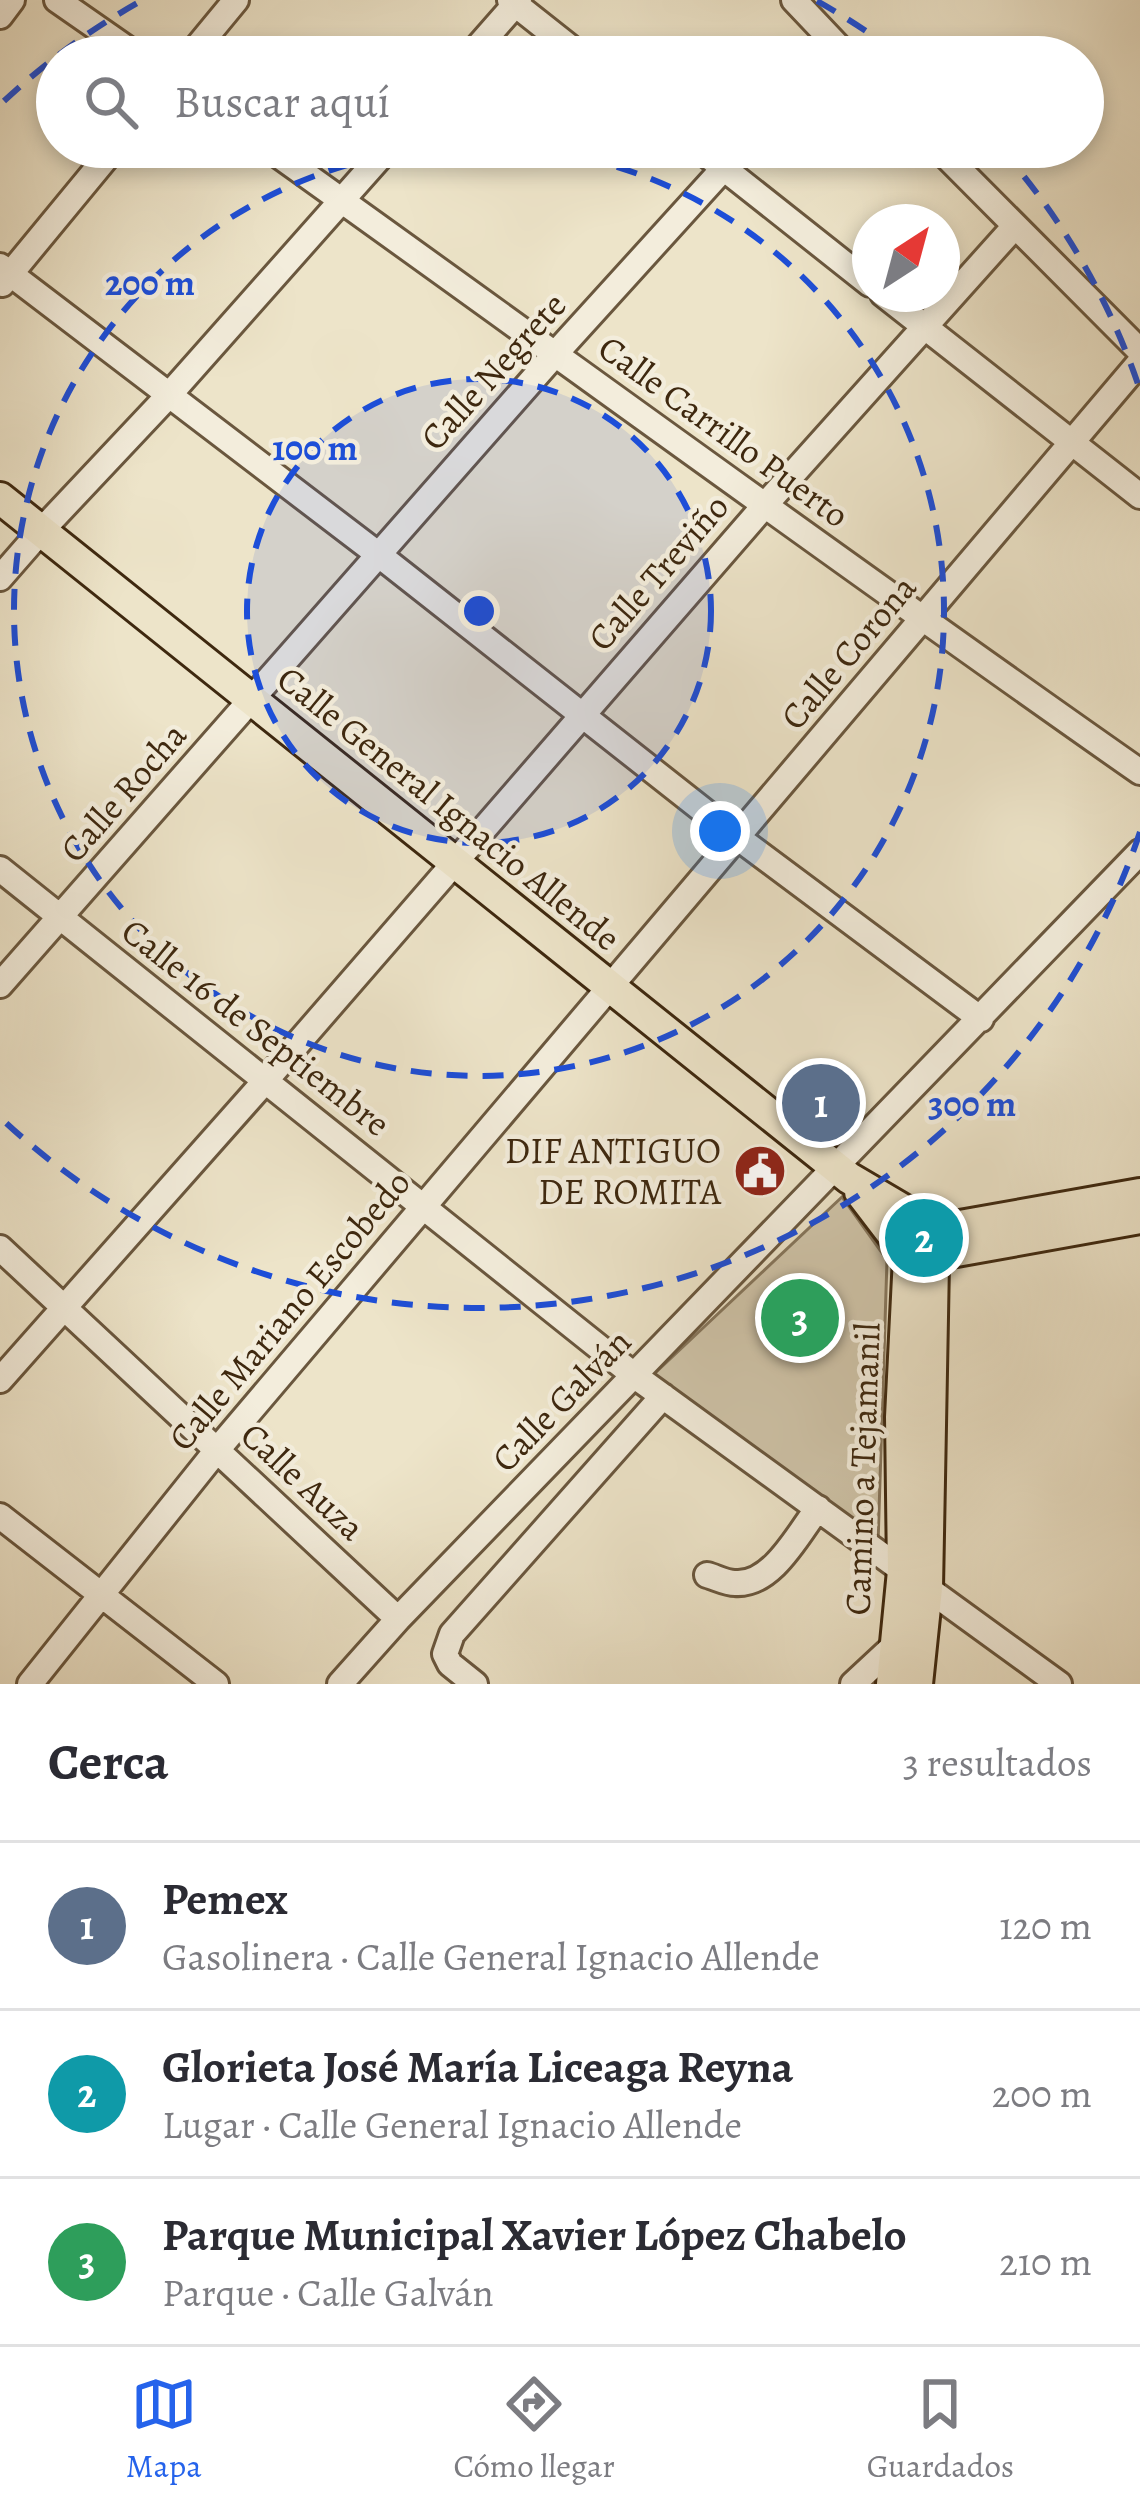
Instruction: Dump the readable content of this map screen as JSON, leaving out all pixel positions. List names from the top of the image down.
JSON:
{
  "streets": {
    "main road": ["Calle General Ignacio Allende", "Camino a Tejamanil"],
    "street": [
      "Calle Negrete",
      "Calle Carrillo Puerto",
      "Calle Treviño",
      "Calle Corona",
      "Calle Rocha",
      "Calle 16 de Septiembre",
      "Calle Mariano Escobedo",
      "Calle Galván",
      "Calle Auza"
    ]
  },
  "crossings": [
    ["Calle Negrete", "Calle Carrillo Puerto"],
    ["Calle Negrete", "Calle Rocha"],
    ["Calle Negrete", "Calle General Ignacio Allende"],
    ["Calle Carrillo Puerto", "Calle Treviño"],
    ["Calle Carrillo Puerto", "Calle Corona"],
    ["Calle Treviño", "Calle General Ignacio Allende"],
    ["Calle Treviño", "Calle 16 de Septiembre"],
    ["Calle Treviño", "Calle Auza"],
    ["Calle Corona", "Calle General Ignacio Allende"],
    ["Calle Corona", "Calle Mariano Escobedo"],
    ["Calle Rocha", "Calle General Ignacio Allende"],
    ["Calle Rocha", "Calle 16 de Septiembre"],
    ["Calle General Ignacio Allende", "Calle Mariano Escobedo"],
    ["Calle General Ignacio Allende", "Calle Galván"],
    ["Calle General Ignacio Allende", "Camino a Tejamanil"],
    ["Calle 16 de Septiembre", "Calle Mariano Escobedo"],
    ["Calle 16 de Septiembre", "Calle Galván"],
    ["Calle 16 de Septiembre", "Camino a Tejamanil"],
    ["Calle Mariano Escobedo", "Calle Auza"],
    ["Calle Galván", "Calle Auza"]
  ],
  "places": {
    "public building": ["DIF ANTIGUO DE ROMITA"]
  },
  "north": "top right",
  "page": {
    "search": "Buscar aquí",
    "pins": ["1", "2", "3"],
    "heading": ["Cerca", "3 resultados"],
    "list": [
      {
        "mark": "1",
        "name": "Pemex",
        "note": "Gasolinera · Calle General Ignacio Allende",
        "value": "120 m"
      },
      {
        "mark": "2",
        "name": "Glorieta José María Liceaga Reyna",
        "note": "Lugar · Calle General Ignacio Allende",
        "value": "200 m"
      },
      {
        "mark": "3",
        "name": "Parque Municipal Xavier López Chabelo",
        "note": "Parque · Calle Galván",
        "value": "210 m"
      }
    ],
    "nav": ["Mapa", "Cómo llegar", "Guardados"]
  },
  "rings": ["200 m", "100 m", "300 m"]
}
